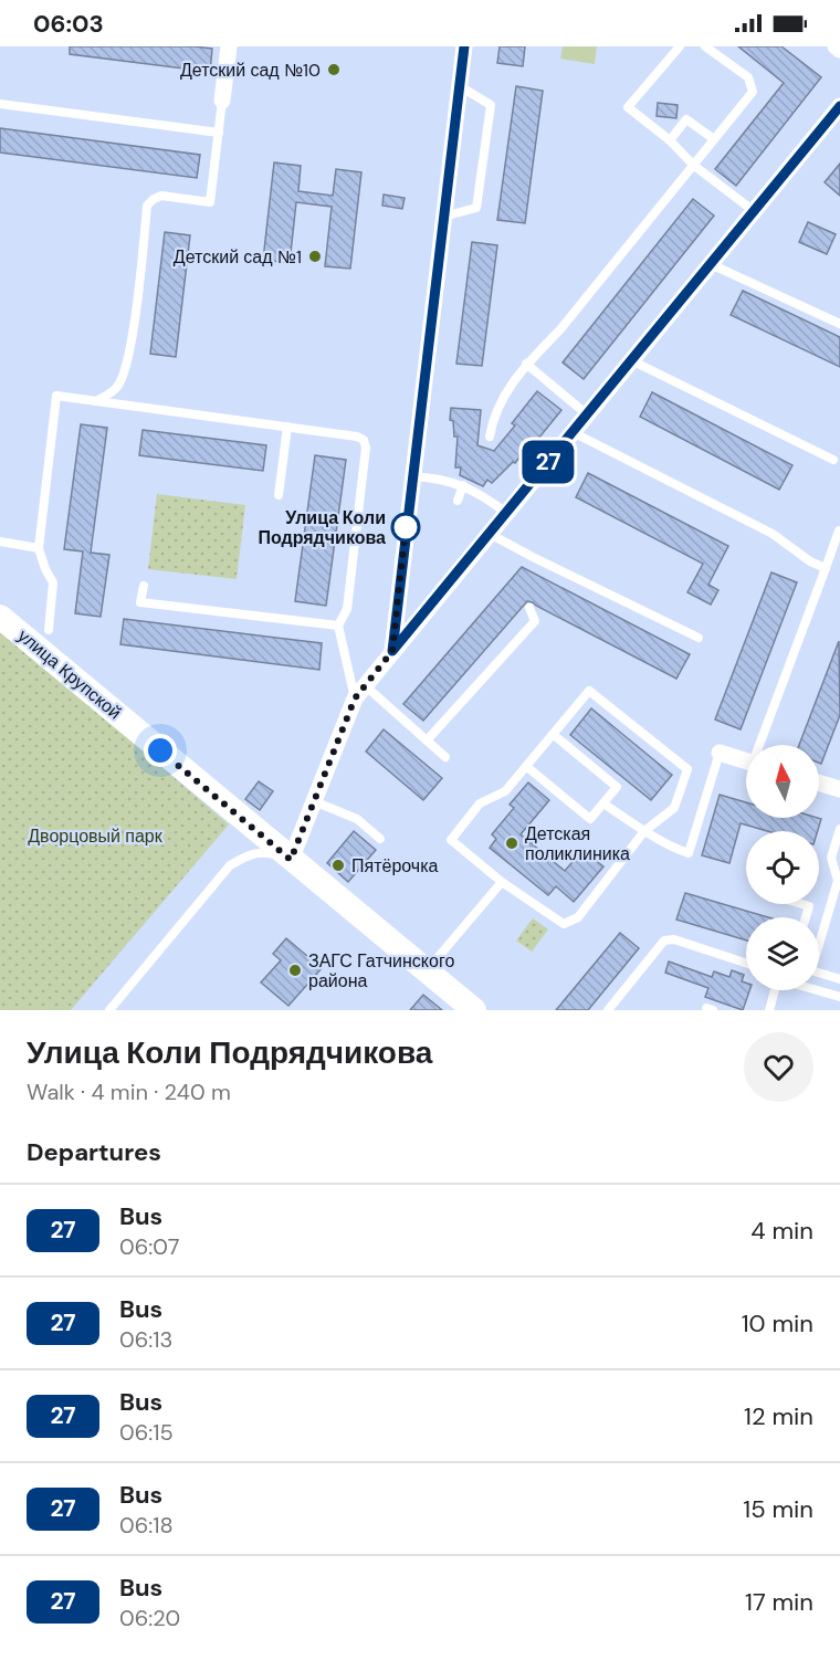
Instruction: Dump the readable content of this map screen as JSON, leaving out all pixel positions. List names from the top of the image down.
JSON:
{
  "streets": {
    "street": ["улица Крупской"]
  },
  "parks": ["Дворцовый парк"],
  "places": [
    "Детский сад №10",
    "Детский сад №1",
    "Улица Коли Подрядчикова",
    "Детская поликлиника",
    "Пятёрочка",
    "ЗАГС Гатчинского района"
  ],
  "lines": ["bus line 27"],
  "north": "top",
  "page": {
    "status": "06:03",
    "on_map": "27",
    "heading": [
      ["Улица Коли Подрядчикова", "Walk · 4 min · 240 m"],
      "Departures"
    ],
    "list": [
      {
        "mark": "27",
        "name": "Bus",
        "note": "06:07",
        "value": "4 min"
      },
      {
        "mark": "27",
        "name": "Bus",
        "note": "06:13",
        "value": "10 min"
      },
      {
        "mark": "27",
        "name": "Bus",
        "note": "06:15",
        "value": "12 min"
      },
      {
        "mark": "27",
        "name": "Bus",
        "note": "06:18",
        "value": "15 min"
      },
      {
        "mark": "27",
        "name": "Bus",
        "note": "06:20",
        "value": "17 min"
      }
    ]
  }
}
